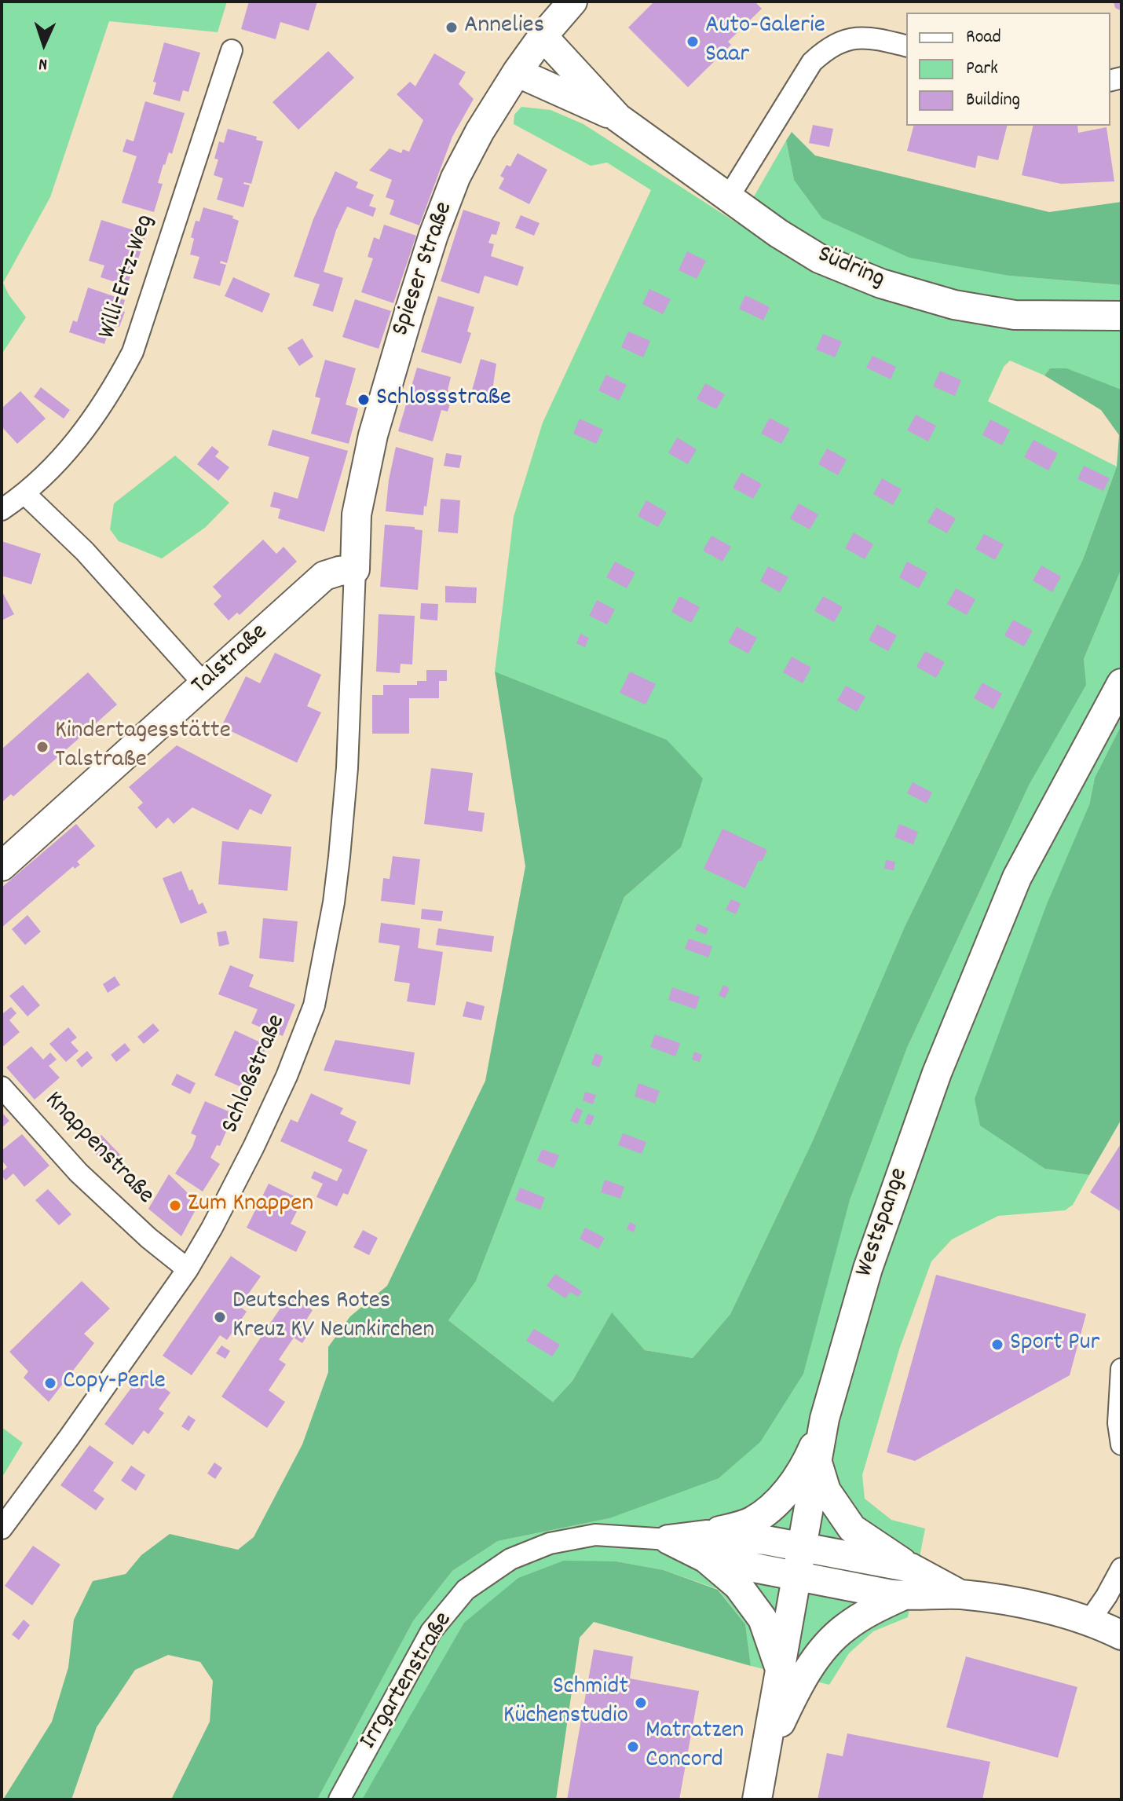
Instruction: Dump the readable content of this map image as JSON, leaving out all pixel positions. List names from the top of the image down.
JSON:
{
  "streets": {
    "street": [
      "Südring",
      "Spieser Straße",
      "Willi-Ertz-Weg",
      "Talstraße",
      "Schloßstraße",
      "Knappenstraße",
      "Westspange",
      "Irrgartenstraße"
    ]
  },
  "crossings": [
    ["Südring", "Spieser Straße"],
    ["Spieser Straße", "Talstraße"],
    ["Spieser Straße", "Schloßstraße"],
    ["Talstraße", "Schloßstraße"],
    ["Schloßstraße", "Knappenstraße"],
    ["Westspange", "Irrgartenstraße"]
  ],
  "places": [
    "Annelies",
    "Auto-Galerie Saar",
    "Schlossstraße",
    "Kindertagesstätte Talstraße",
    "Zum Knappen",
    "Deutsches Rotes Kreuz KV Neunkirchen",
    "Sport Pur",
    "Copy-Perle",
    "Schmidt Küchenstudio",
    "Matratzen Concord"
  ],
  "legend": ["Road", "Park", "Building"],
  "north": "bottom"
}
